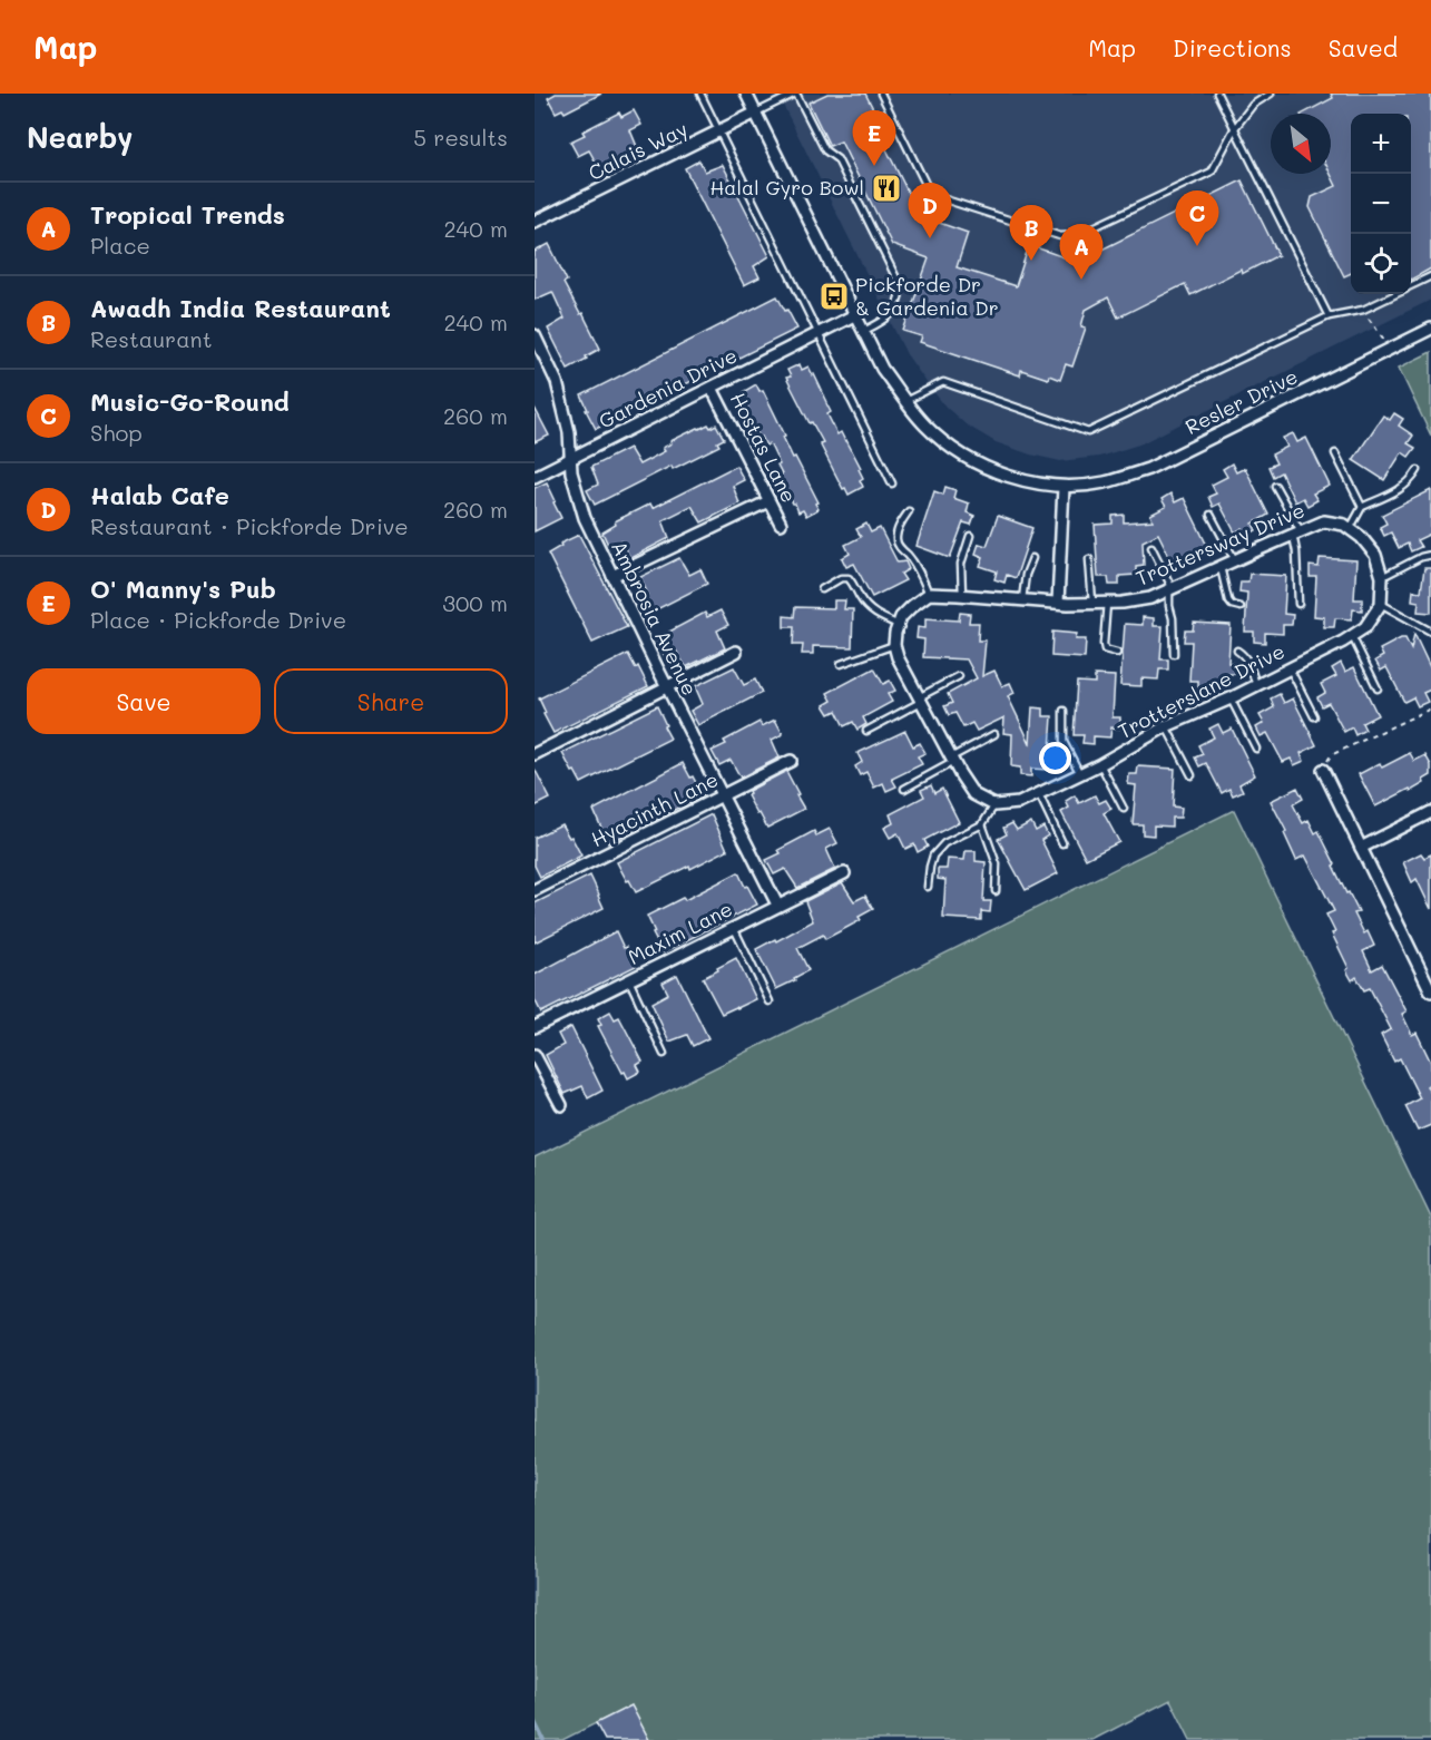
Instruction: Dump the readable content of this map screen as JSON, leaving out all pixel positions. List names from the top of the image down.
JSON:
{
  "streets": {
    "street": [
      "Calais Way",
      "Gardenia Drive",
      "Resler Drive",
      "Hostas Lane",
      "Trottersway Drive",
      "Ambrosia Avenue",
      "Trotterslane Drive",
      "Hyacinth Lane",
      "Maxim Lane"
    ]
  },
  "crossings": [
    ["Calais Way", "Resler Drive"],
    ["Gardenia Drive", "Resler Drive"],
    ["Gardenia Drive", "Hostas Lane"],
    ["Gardenia Drive", "Ambrosia Avenue"],
    ["Ambrosia Avenue", "Hyacinth Lane"],
    ["Ambrosia Avenue", "Maxim Lane"]
  ],
  "places": {
    "restaurant": ["Halal Gyro Bowl"],
    "bus stop": ["Pickforde Dr & Gardenia Dr"]
  },
  "north": "bottom right",
  "page": {
    "header": "Map",
    "nav": ["Map", "Directions", "Saved"],
    "heading": ["Nearby", "5 results"],
    "pins": [
      "E",
      "D",
      "C",
      "B",
      "A"
    ],
    "map_buttons": ["+", "−"],
    "list": [
      {
        "mark": "A",
        "name": "Tropical Trends",
        "note": "Place",
        "value": "240 m"
      },
      {
        "mark": "B",
        "name": "Awadh India Restaurant",
        "note": "Restaurant",
        "value": "240 m"
      },
      {
        "mark": "C",
        "name": "Music-Go-Round",
        "note": "Shop",
        "value": "260 m"
      },
      {
        "mark": "D",
        "name": "Halab Cafe",
        "note": "Restaurant · Pickforde Drive",
        "value": "260 m"
      },
      {
        "mark": "E",
        "name": "O' Manny's Pub",
        "note": "Place · Pickforde Drive",
        "value": "300 m"
      }
    ],
    "buttons": ["Save", "Share"]
  }
}
